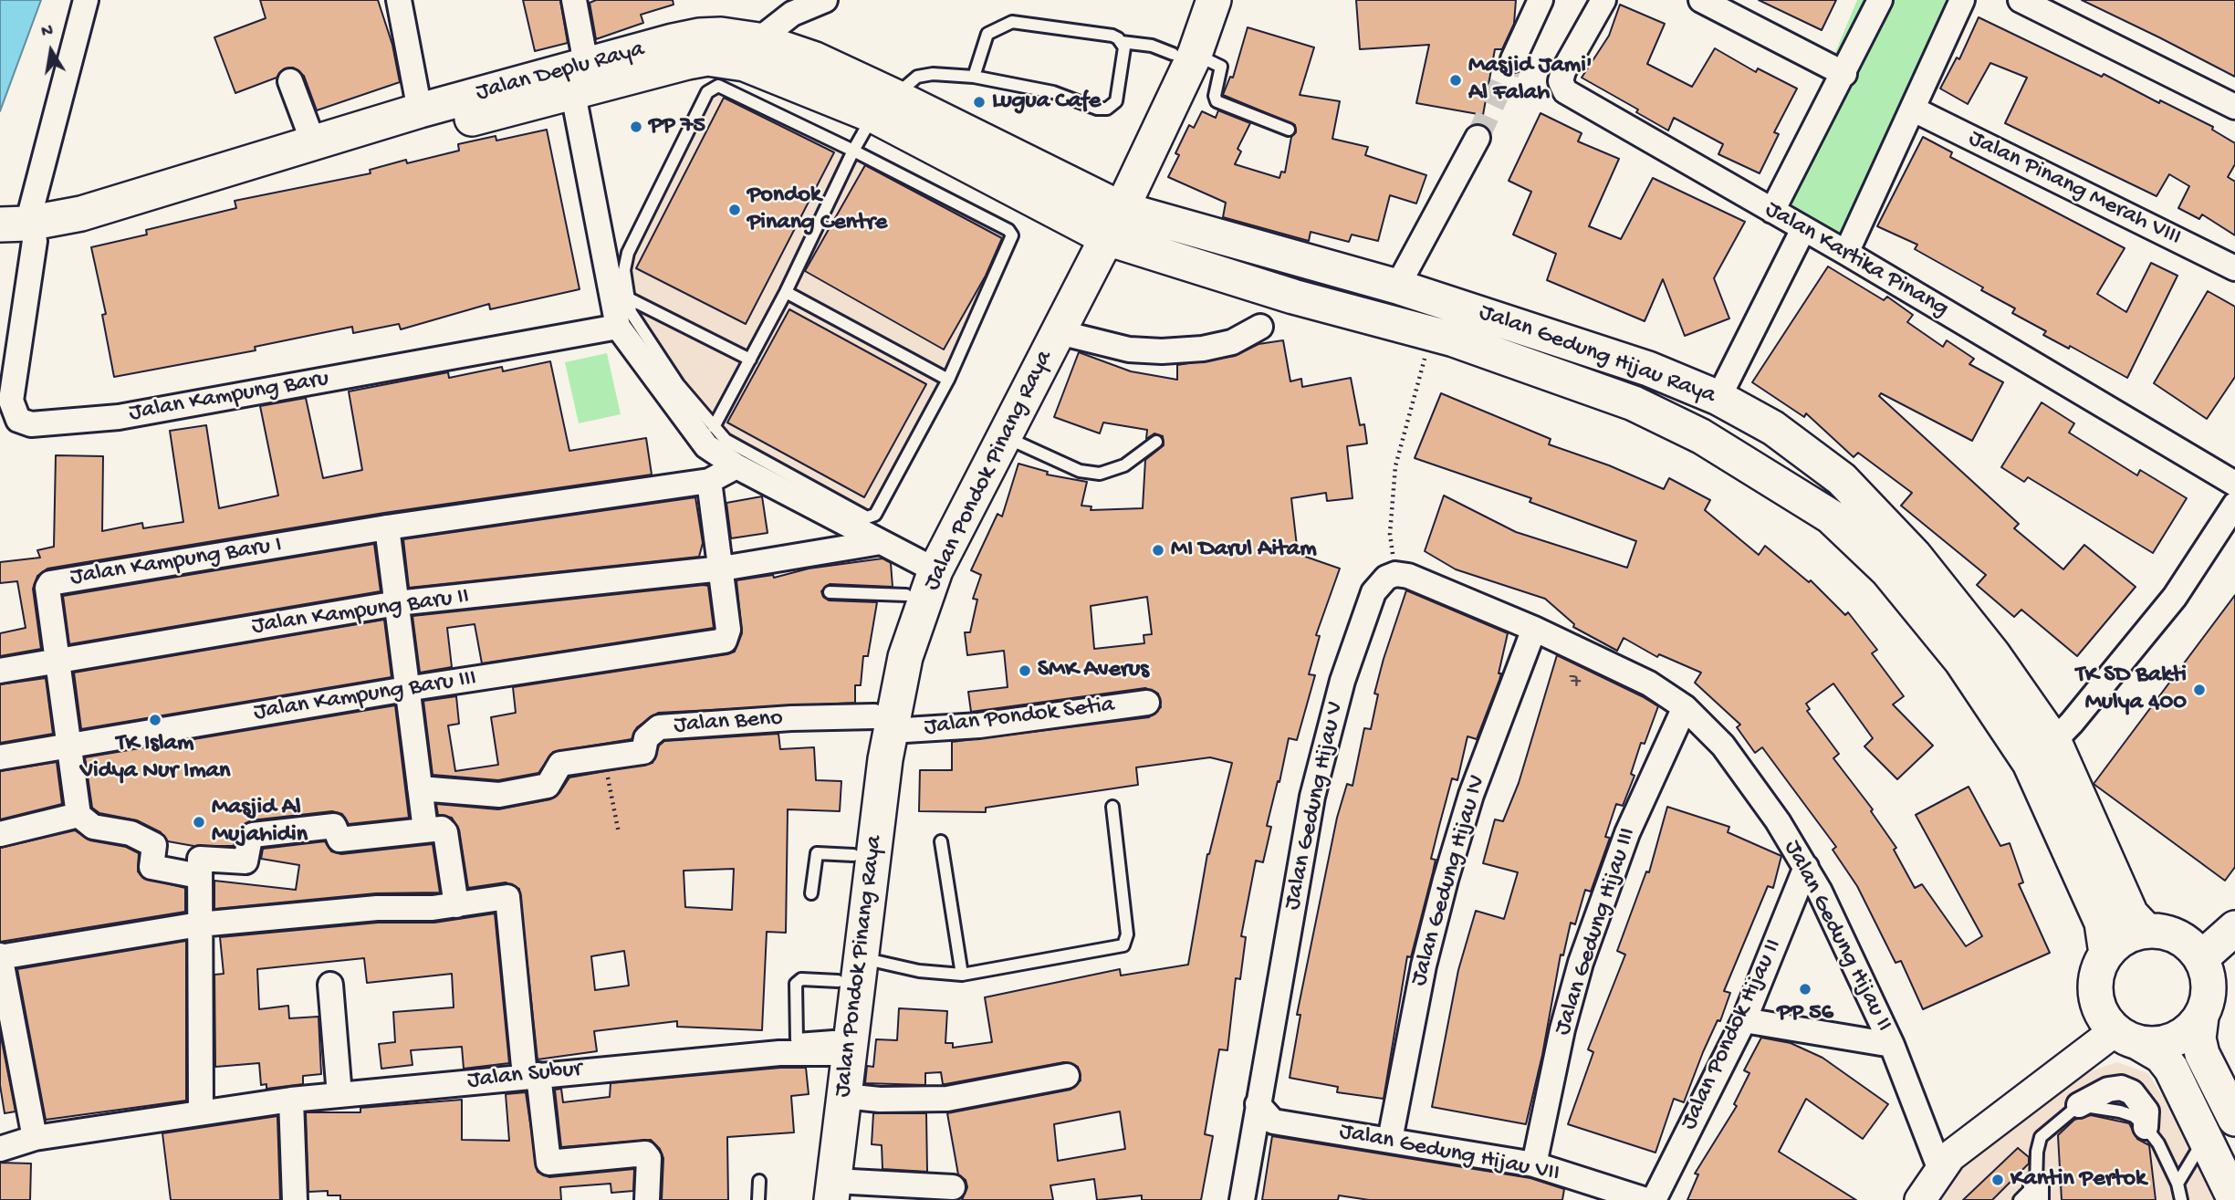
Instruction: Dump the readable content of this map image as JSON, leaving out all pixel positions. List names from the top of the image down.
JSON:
{
  "streets": {
    "main road": ["Jalan Deplu Raya", "Jalan Gedung Hijau Raya", "Jalan Pondok Pinang Raya"],
    "street": [
      "Jalan Pinang Merah VIII",
      "Jalan Kartika Pinang",
      "Jalan Kampung Baru",
      "Jalan Kampung Baru I",
      "Jalan Kampung Baru II",
      "Jalan Kampung Baru III",
      "Jalan Pondok Setia",
      "Jalan Beno",
      "Jalan Gedung Hijau V",
      "Jalan Gedung Hijau IV",
      "Jalan Gedung Hijau III",
      "Jalan Gedung Hijau II",
      "Jalan Pondok Hijau II",
      "Jalan Subur",
      "Jalan Gedung Hijau VII"
    ]
  },
  "crossings": [
    ["Jalan Deplu Raya", "Jalan Gedung Hijau Raya"],
    ["Jalan Deplu Raya", "Jalan Kampung Baru"],
    ["Jalan Deplu Raya", "Jalan Pondok Pinang Raya"],
    ["Jalan Gedung Hijau Raya", "Jalan Pondok Pinang Raya"],
    ["Jalan Pondok Pinang Raya", "Jalan Pondok Setia"],
    ["Jalan Pondok Pinang Raya", "Jalan Beno"],
    ["Jalan Pondok Pinang Raya", "Jalan Subur"],
    ["Jalan Kampung Baru I", "Jalan Kampung Baru II"],
    ["Jalan Kampung Baru I", "Jalan Kampung Baru III"],
    ["Jalan Kampung Baru II", "Jalan Kampung Baru III"],
    ["Jalan Pondok Setia", "Jalan Beno"],
    ["Jalan Gedung Hijau V", "Jalan Gedung Hijau VII"],
    ["Jalan Gedung Hijau IV", "Jalan Gedung Hijau II"],
    ["Jalan Gedung Hijau IV", "Jalan Gedung Hijau VII"],
    ["Jalan Gedung Hijau III", "Jalan Gedung Hijau II"],
    ["Jalan Gedung Hijau III", "Jalan Gedung Hijau VII"],
    ["Jalan Gedung Hijau II", "Jalan Pondok Hijau II"]
  ],
  "places": [
    "Masjid Jami' Al Falah",
    "Lugua Cafe",
    "PP 75",
    "Pondok Pinang Centre",
    "MI Darul Aitam",
    "SMK Averus",
    "TK SD Bakti Mulya 400",
    "TK Islam Vidya Nur Iman",
    "Masjid Al Mujahidin",
    "PP 56",
    "Kantin Pertok"
  ],
  "house_numbers": ["7"],
  "north": "top"
}
